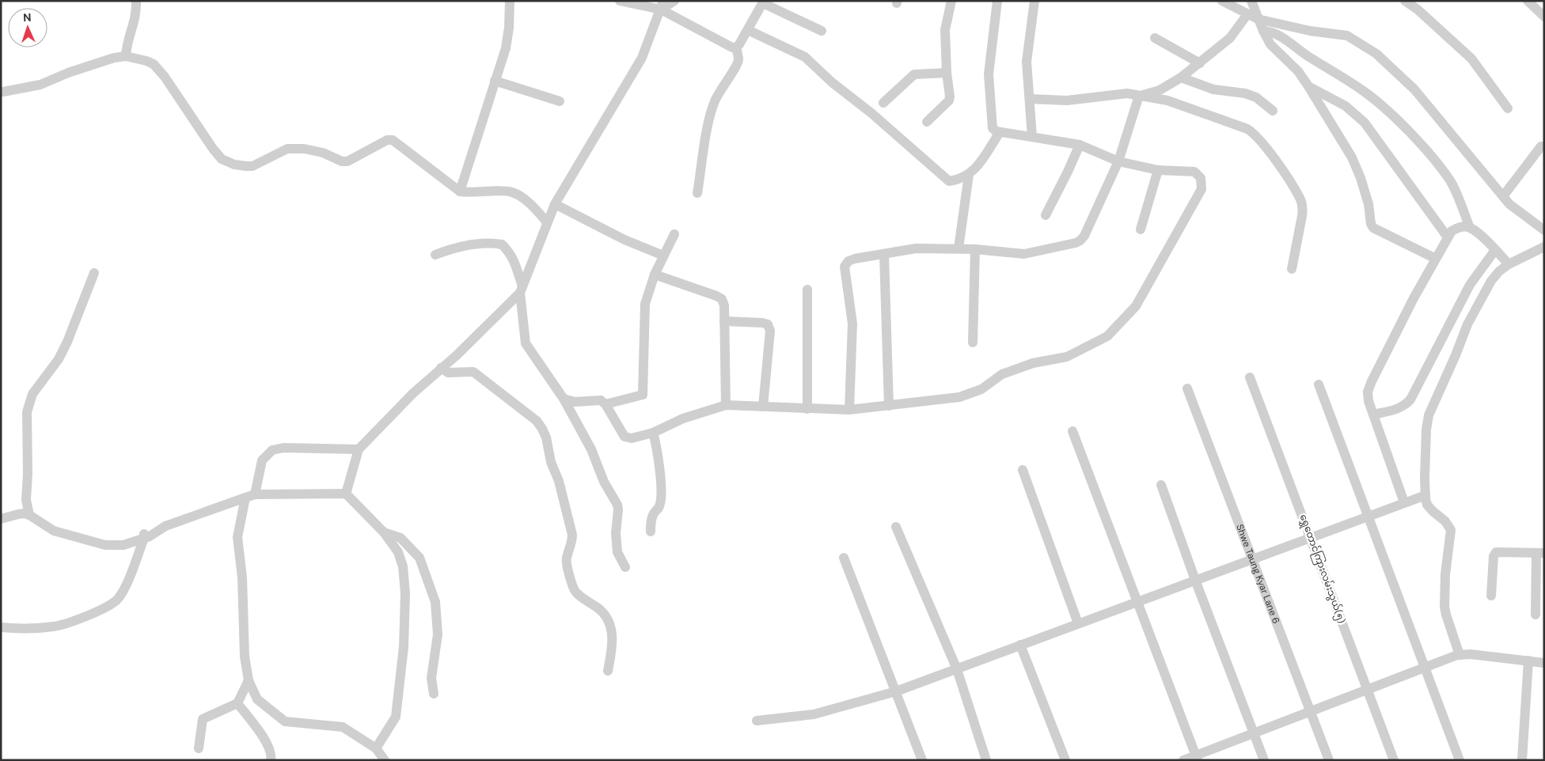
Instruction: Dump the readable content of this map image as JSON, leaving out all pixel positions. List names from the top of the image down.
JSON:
{
  "streets": {
    "street": ["ရွှေတောင်ကြားလမ်းသွယ်(၅)", "Shwe Taung Kyar Lane 6"]
  },
  "north": "top"
}
